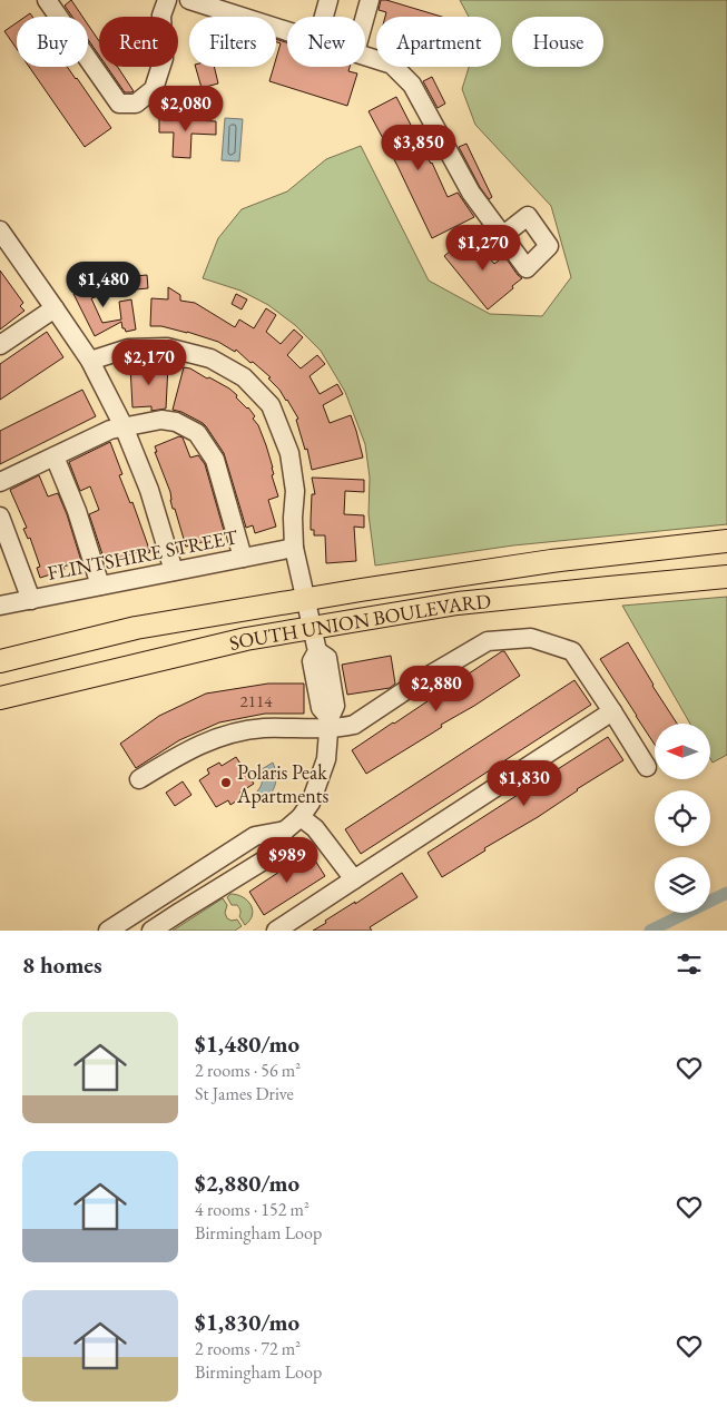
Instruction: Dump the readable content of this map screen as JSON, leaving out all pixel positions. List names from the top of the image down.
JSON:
{
  "streets": {
    "main road": ["SOUTH UNION BOULEVARD"],
    "street": ["FLINTSHIRE STREET"]
  },
  "places": ["Polaris Peak Apartments"],
  "house_numbers": ["2114"],
  "north": "left",
  "page": {
    "chip": [
      "Buy",
      "Rent",
      "Filters",
      "New",
      "Apartment",
      "House"
    ],
    "price": [
      "$2,080",
      "$3,850",
      "$1,270",
      "$1,480",
      "$2,170",
      "$2,880",
      "$1,830",
      "$989"
    ],
    "heading": "8 homes",
    "list": [
      {
        "name": "$1,480/mo",
        "note": "2 rooms · 56 m² · St James Drive"
      },
      {
        "name": "$2,880/mo",
        "note": "4 rooms · 152 m² · Birmingham Loop"
      },
      {
        "name": "$1,830/mo",
        "note": "2 rooms · 72 m² · Birmingham Loop"
      }
    ]
  }
}
